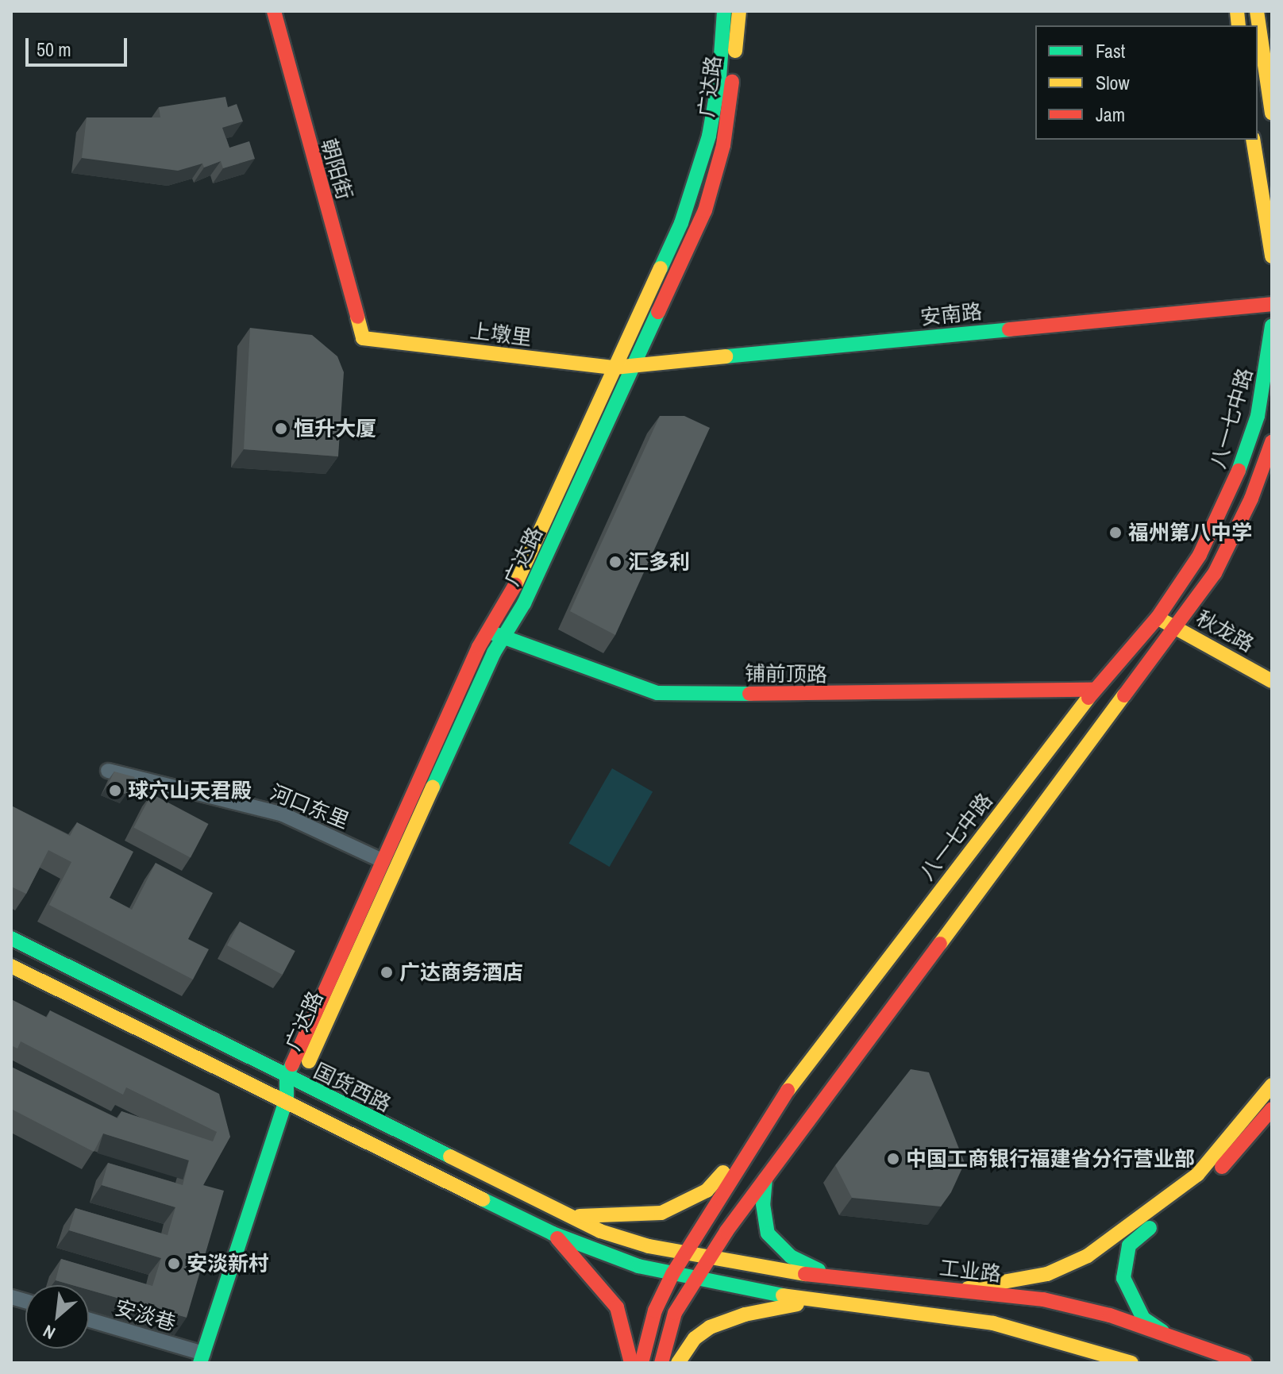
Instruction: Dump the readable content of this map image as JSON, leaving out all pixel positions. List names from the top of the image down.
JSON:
{
  "streets": {
    "main road": [
      "广达路",
      "朝阳街",
      "安南路",
      "上墩里",
      "八一七中路",
      "秋龙路",
      "铺前顶路",
      "国货西路",
      "工业路"
    ],
    "street": ["河口东里", "安淡巷"]
  },
  "crossings": [
    ["广达路", "安南路"],
    ["广达路", "上墩里"],
    ["广达路", "铺前顶路"],
    ["广达路", "河口东里"],
    ["广达路", "国货西路"],
    ["广达路", "安淡巷"],
    ["朝阳街", "上墩里"],
    ["安南路", "上墩里"],
    ["八一七中路", "秋龙路"],
    ["八一七中路", "铺前顶路"],
    ["八一七中路", "国货西路"],
    ["八一七中路", "工业路"],
    ["国货西路", "工业路"]
  ],
  "places": [
    "恒升大厦",
    "福州第八中学",
    "汇多利",
    "球穴山天君殿",
    "广达商务酒店",
    "中国工商银行福建省分行营业部",
    "安淡新村"
  ],
  "legend": ["Fast", "Slow", "Jam"],
  "scale_bar": "50 m",
  "north": "bottom left"
}
